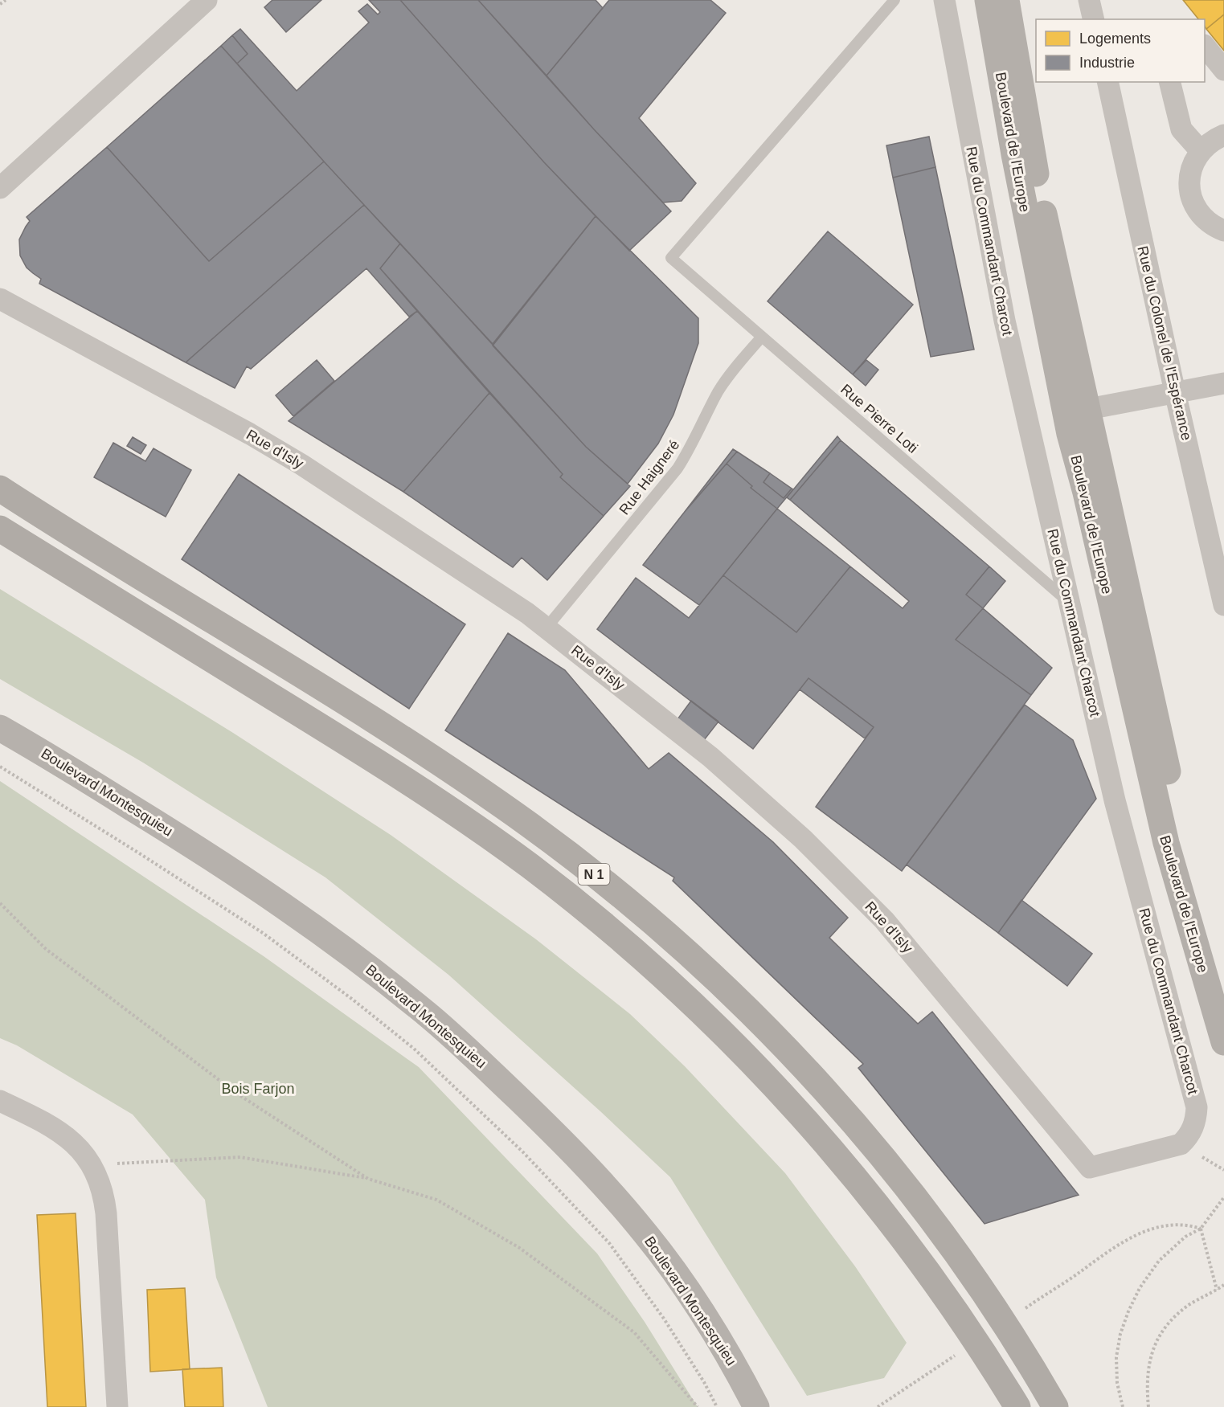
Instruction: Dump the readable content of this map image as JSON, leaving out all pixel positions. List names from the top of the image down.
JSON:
{
  "streets": {
    "highway": ["N 1"],
    "main road": ["Boulevard de l'Europe", "Boulevard Montesquieu"],
    "street": ["Rue du Commandant Charcot", "Rue du Colonel de l'Espérance", "Rue d'Isly"],
    "lane": ["Rue Pierre Loti", "Rue Haigneré"]
  },
  "crossings": [
    ["Rue du Commandant Charcot", "Rue Pierre Loti"],
    ["Rue du Commandant Charcot", "Rue d'Isly"],
    ["Rue Pierre Loti", "Rue Haigneré"],
    ["Rue d'Isly", "Rue Haigneré"]
  ],
  "parks": ["Bois Farjon"],
  "legend": ["Logements", "Industrie"]
}
